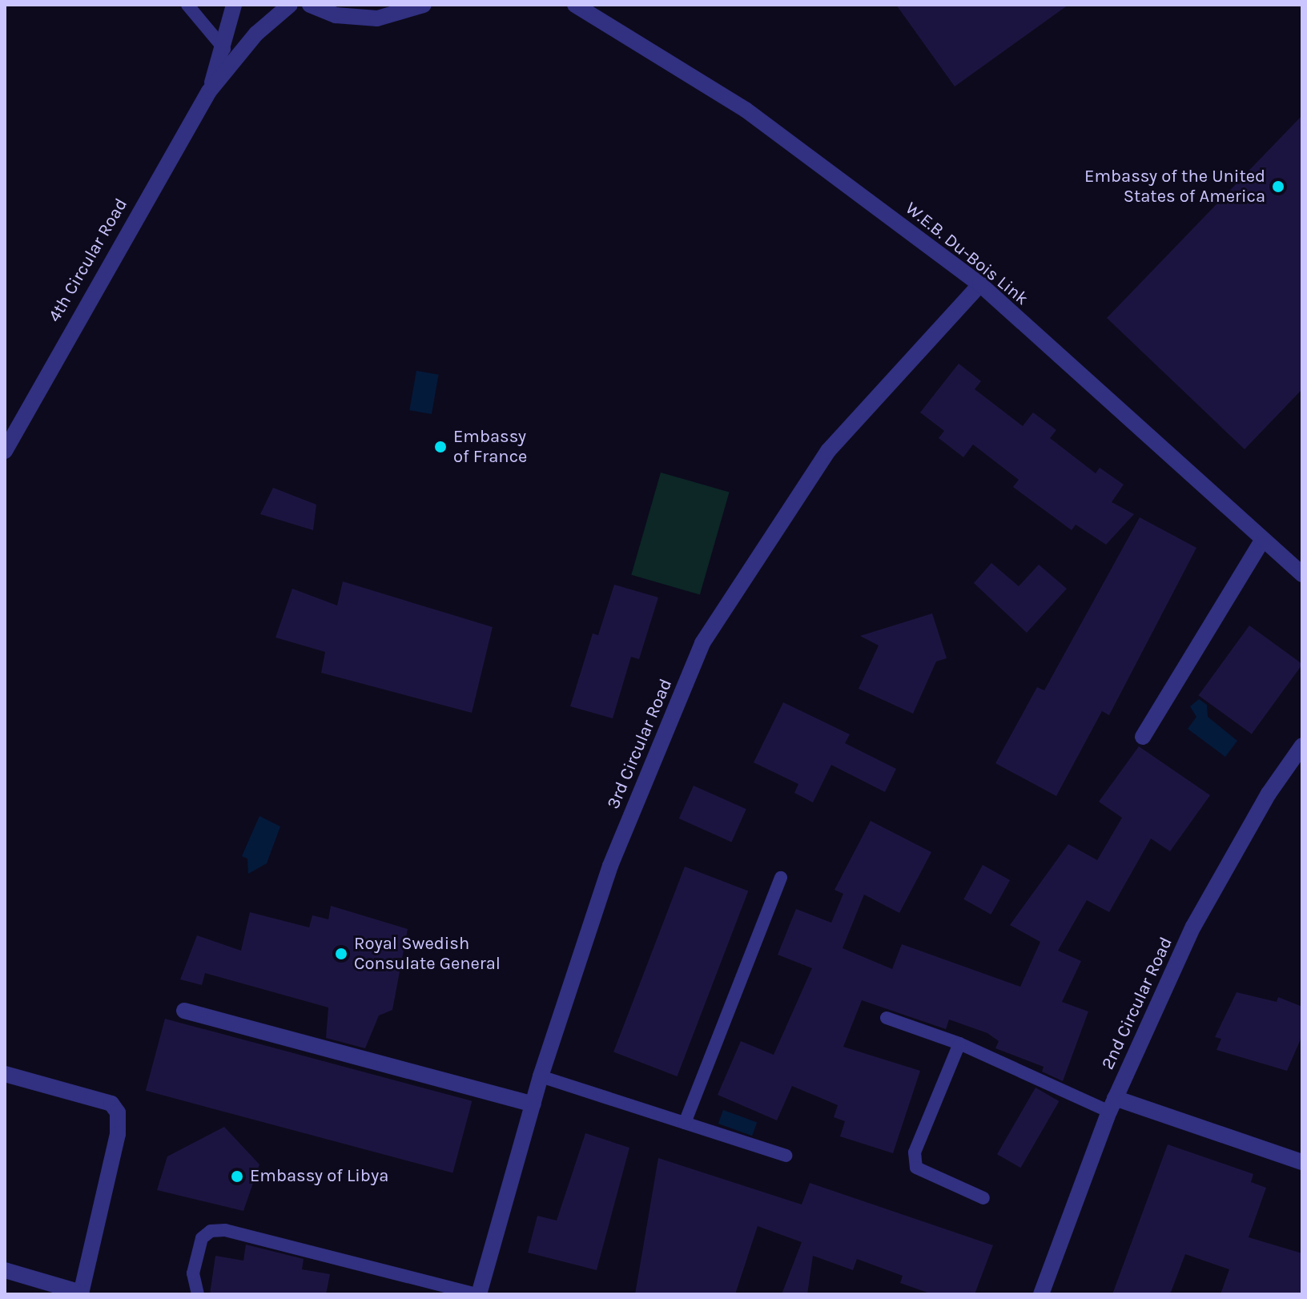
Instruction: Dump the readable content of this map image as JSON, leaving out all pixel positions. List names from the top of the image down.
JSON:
{
  "streets": {
    "street": [
      "W.E.B. Du-Bois Link",
      "4th Circular Road",
      "3rd Circular Road",
      "2nd Circular Road"
    ]
  },
  "crossings": [
    ["W.E.B. Du-Bois Link", "3rd Circular Road"]
  ],
  "places": [
    "Embassy of the United States of America",
    "Embassy of France",
    "Royal Swedish Consulate General",
    "Embassy of Libya"
  ]
}
